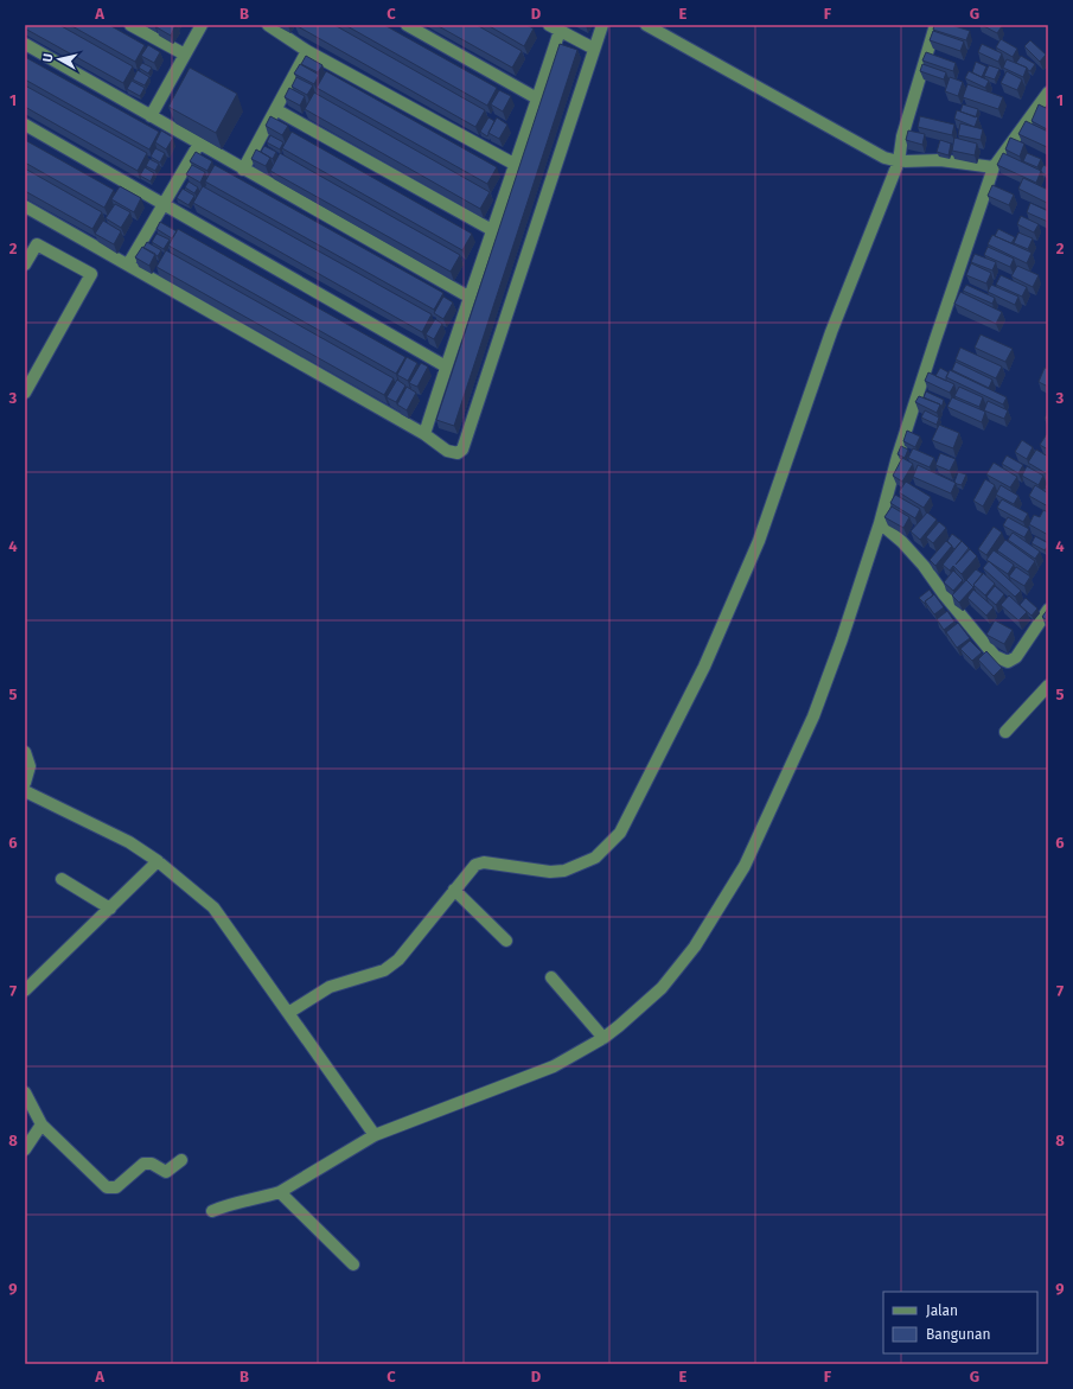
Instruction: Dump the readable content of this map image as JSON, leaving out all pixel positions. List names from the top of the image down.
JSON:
{
  "legend": ["Jalan", "Bangunan"],
  "north": "left",
  "grid": {
    "columns": [
      "A",
      "B",
      "C",
      "D",
      "E",
      "F",
      "G"
    ],
    "rows": [
      "1",
      "2",
      "3",
      "4",
      "5",
      "6",
      "7",
      "8",
      "9"
    ]
  }
}
